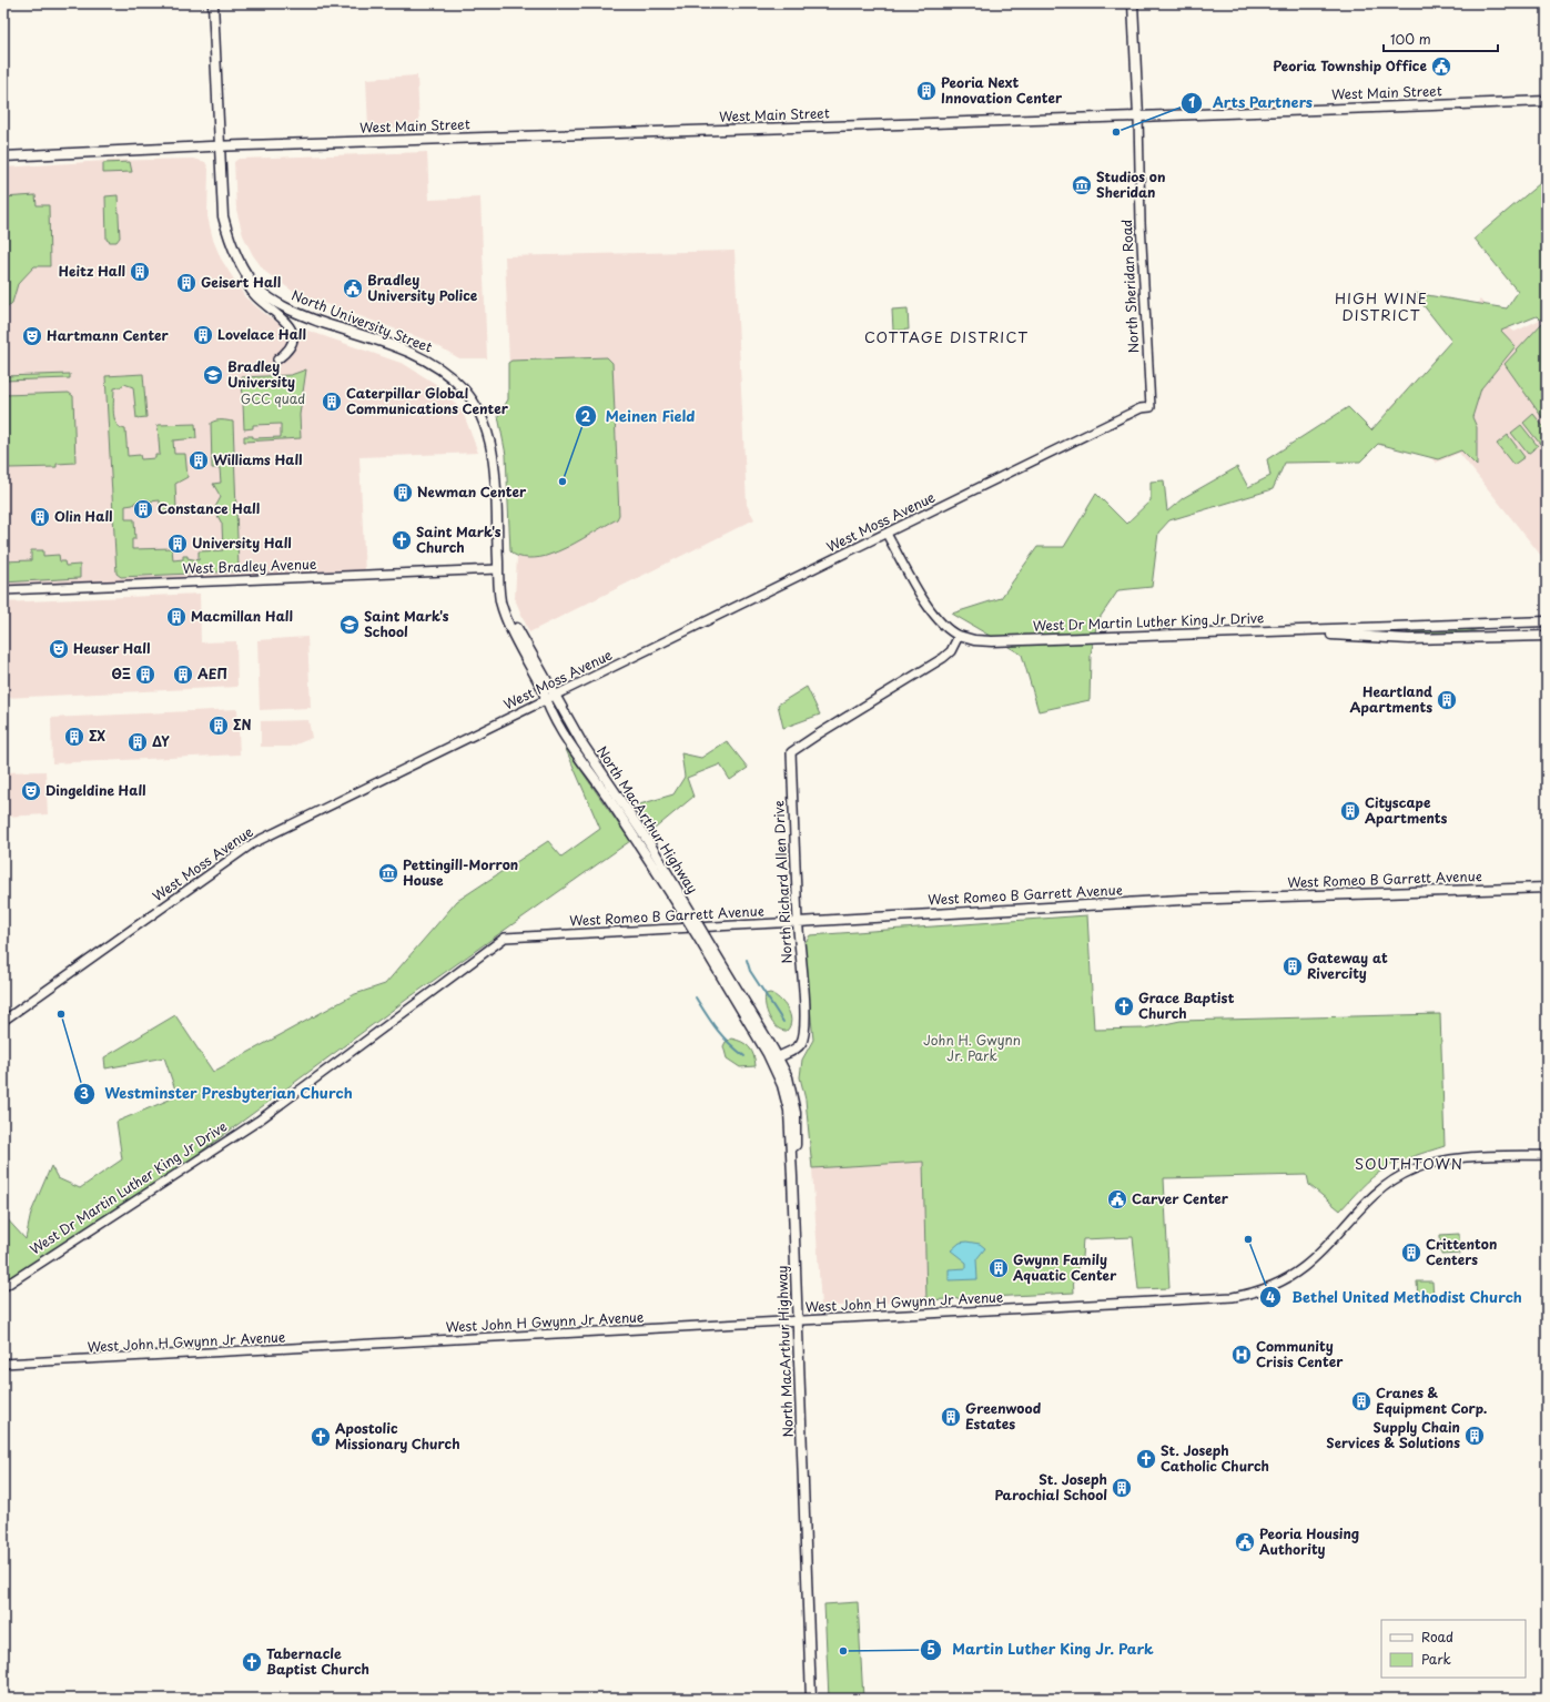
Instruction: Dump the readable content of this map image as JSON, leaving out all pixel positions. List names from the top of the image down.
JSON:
{
  "streets": {
    "main road": [
      "West Main Street",
      "North Sheridan Road",
      "North University Street",
      "West Dr Martin Luther King Jr Drive",
      "North MacArthur Highway",
      "West Romeo B Garrett Avenue",
      "North Richard Allen Drive"
    ],
    "street": ["West Moss Avenue", "West Bradley Avenue", "West John H Gwynn Jr Avenue"]
  },
  "crossings": [
    ["West Main Street", "North Sheridan Road"],
    ["West Main Street", "North University Street"],
    ["North Sheridan Road", "West Moss Avenue"],
    ["North University Street", "West Moss Avenue"],
    ["North University Street", "West Bradley Avenue"],
    ["North University Street", "North MacArthur Highway"],
    ["West Moss Avenue", "North MacArthur Highway"],
    ["West Dr Martin Luther King Jr Drive", "West Romeo B Garrett Avenue"],
    ["West Dr Martin Luther King Jr Drive", "North Richard Allen Drive"],
    ["North MacArthur Highway", "North Richard Allen Drive"],
    ["North MacArthur Highway", "West John H Gwynn Jr Avenue"],
    ["West Romeo B Garrett Avenue", "North Richard Allen Drive"]
  ],
  "districts": ["HIGH WINE DISTRICT", "COTTAGE DISTRICT", "SOUTHTOWN"],
  "parks": ["GCC quad", "John H. Gwynn Jr. Park"],
  "places": {
    "public building": [
      "Peoria Township Office",
      "Bradley University Police",
      "Carver Center",
      "Peoria Housing Authority"
    ],
    "building": [
      "Peoria Next Innovation Center",
      "Heitz Hall",
      "Geisert Hall",
      "Lovelace Hall",
      "Caterpillar Global Communications Center",
      "Williams Hall",
      "Newman Center",
      "Constance Hall",
      "Olin Hall",
      "University Hall",
      "Macmillan Hall",
      "ΘΞ",
      "ΑΕΠ",
      "Heartland Apartments",
      "ΣΝ",
      "ΣΧ",
      "ΔΥ",
      "Cityscape Apartments",
      "Gateway at Rivercity",
      "Crittenton Centers",
      "Gwynn Family Aquatic Center",
      "Cranes & Equipment Corp.",
      "Greenwood Estates",
      "Supply Chain Services & Solutions",
      "St. Joseph Parochial School"
    ],
    "other": [
      "Arts Partners",
      "Meinen Field",
      "Westminster Presbyterian Church",
      "Bethel United Methodist Church",
      "Martin Luther King Jr. Park"
    ],
    "museum": ["Studios on Sheridan", "Pettingill-Morron House"],
    "theatre": ["Hartmann Center", "Heuser Hall", "Dingeldine Hall"],
    "school or university": ["Bradley University", "Saint Mark's School"],
    "church": [
      "Saint Mark's Church",
      "Grace Baptist Church",
      "Apostolic Missionary Church",
      "St. Joseph Catholic Church",
      "Tabernacle Baptist Church"
    ],
    "hospital": ["Community Crisis Center"]
  },
  "legend": ["Road", "Park"],
  "scale_bar": "100 m"
}
